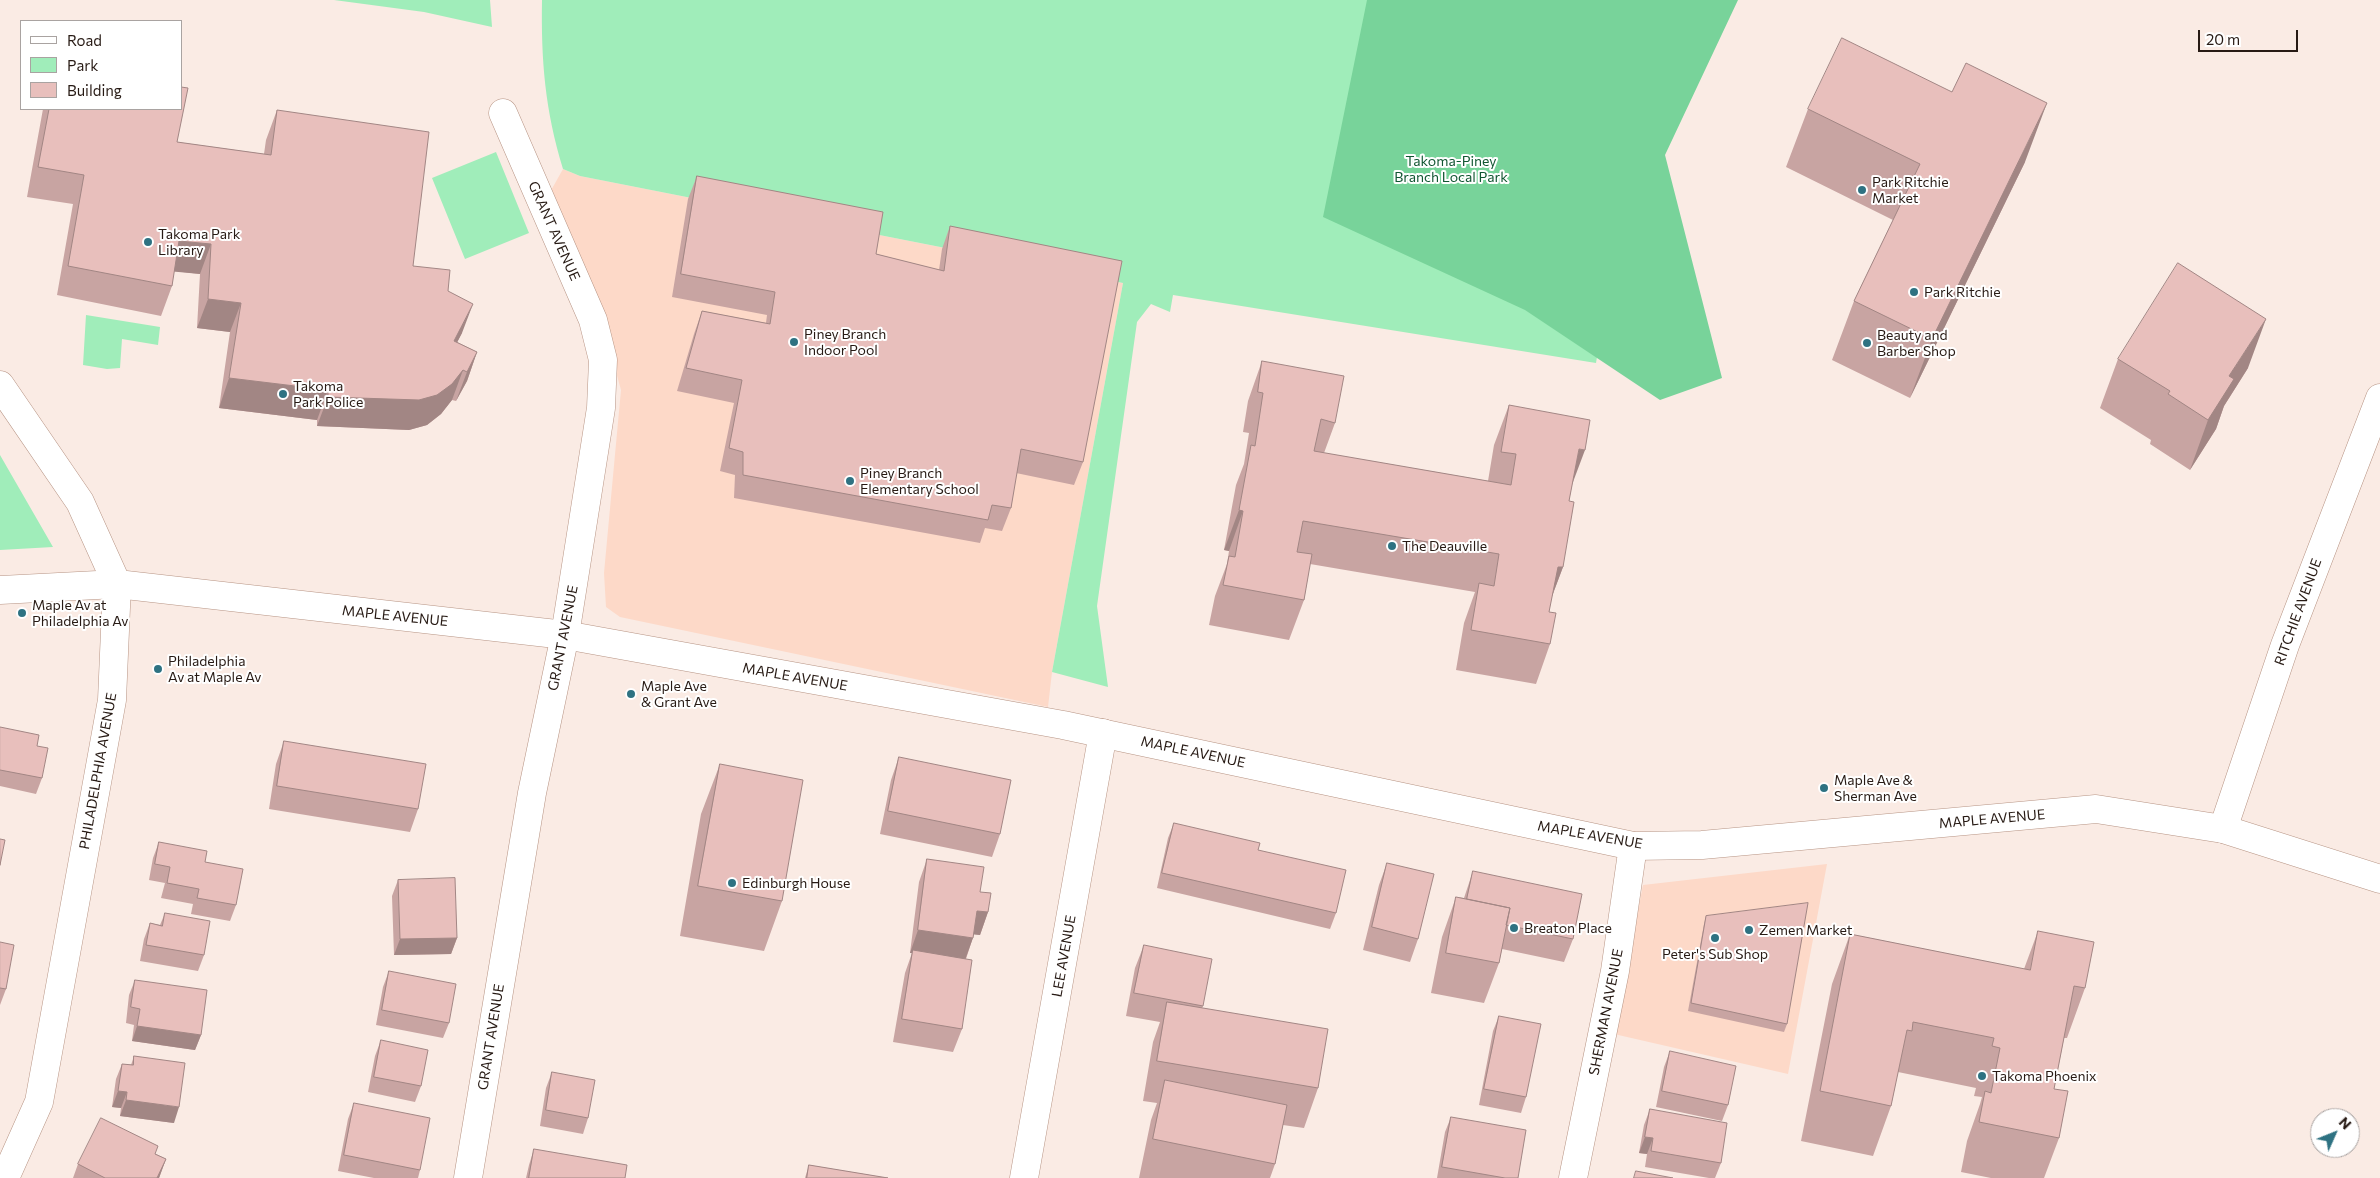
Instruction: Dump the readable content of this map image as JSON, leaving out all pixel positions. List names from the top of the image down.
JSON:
{
  "streets": {
    "street": [
      "GRANT AVENUE",
      "RITCHIE AVENUE",
      "MAPLE AVENUE",
      "PHILADELPHIA AVENUE",
      "LEE AVENUE",
      "SHERMAN AVENUE"
    ]
  },
  "crossings": [
    ["GRANT AVENUE", "MAPLE AVENUE"],
    ["RITCHIE AVENUE", "MAPLE AVENUE"],
    ["MAPLE AVENUE", "PHILADELPHIA AVENUE"],
    ["MAPLE AVENUE", "LEE AVENUE"],
    ["MAPLE AVENUE", "SHERMAN AVENUE"]
  ],
  "parks": ["Takoma-Piney Branch Local Park"],
  "places": [
    "Park Ritchie Market",
    "Takoma Park Library",
    "Park Ritchie",
    "Piney Branch Indoor Pool",
    "Beauty and Barber Shop",
    "Takoma Park Police",
    "Piney Branch Elementary School",
    "The Deauville",
    "Maple Av at Philadelphia Av",
    "Philadelphia Av at Maple Av",
    "Maple Ave & Grant Ave",
    "Maple Ave & Sherman Ave",
    "Edinburgh House",
    "Breaton Place",
    "Zemen Market",
    "Peter's Sub Shop",
    "Takoma Phoenix"
  ],
  "legend": ["Road", "Park", "Building"],
  "scale_bar": "20 m",
  "north": "top right"
}
